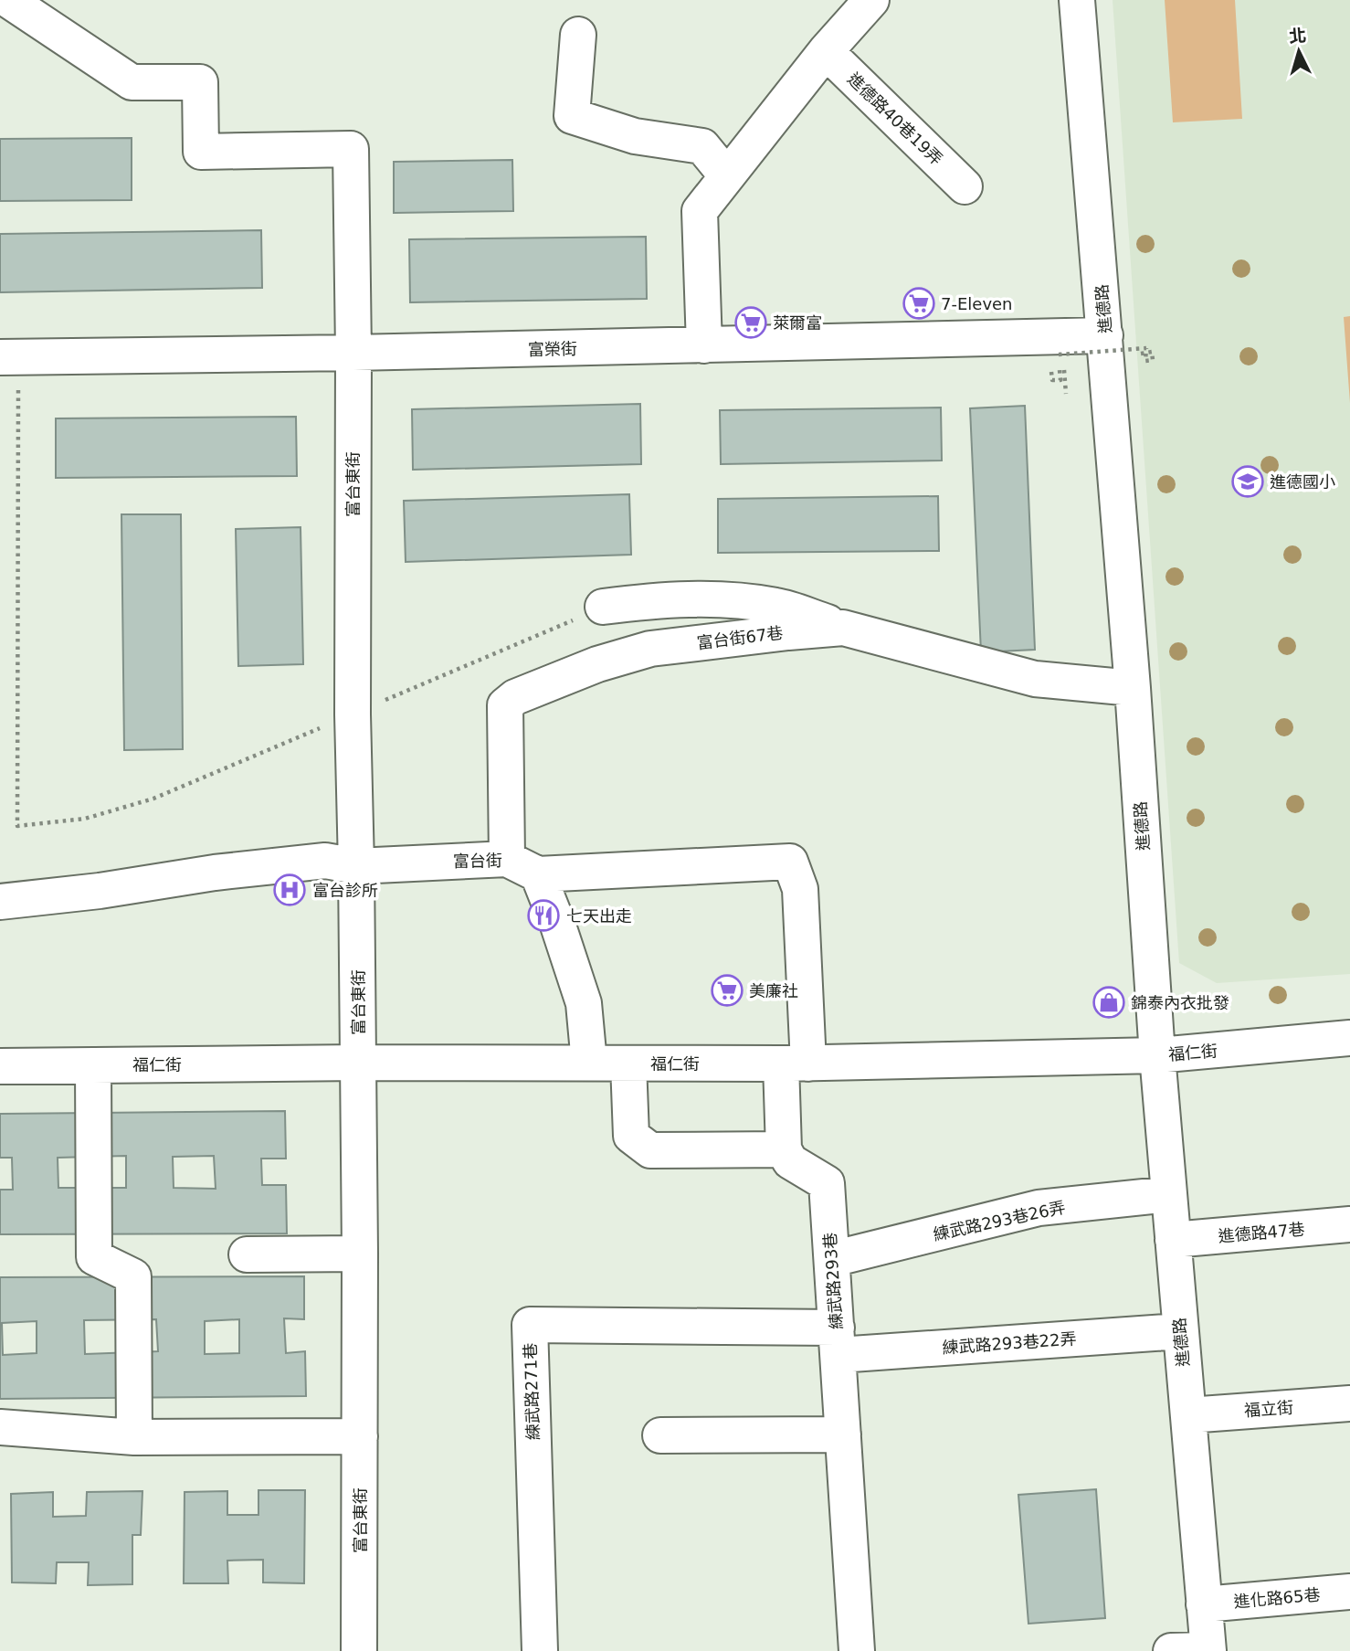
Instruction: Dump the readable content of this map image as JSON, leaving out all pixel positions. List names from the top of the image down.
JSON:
{
  "streets": {
    "street": [
      "進德路40巷19弄",
      "進德路",
      "富榮街",
      "富台東街",
      "富台街67巷",
      "富台街",
      "福仁街",
      "練武路293巷26弄",
      "進德路47巷",
      "練武路293巷",
      "練武路293巷22弄",
      "練武路271巷",
      "福立街",
      "進化路65巷"
    ]
  },
  "crossings": [
    ["進德路", "富榮街"],
    ["進德路", "富台街67巷"],
    ["進德路", "福仁街"],
    ["進德路", "練武路293巷26弄"],
    ["進德路", "進德路47巷"],
    ["進德路", "練武路293巷22弄"],
    ["進德路", "福立街"],
    ["進德路", "進化路65巷"],
    ["富榮街", "富台東街"],
    ["富台東街", "富台街"],
    ["富台東街", "福仁街"],
    ["富台街67巷", "富台街"],
    ["富台街", "福仁街"],
    ["練武路293巷26弄", "練武路293巷"],
    ["練武路293巷", "練武路293巷22弄"],
    ["練武路293巷", "練武路271巷"],
    ["練武路293巷22弄", "練武路271巷"]
  ],
  "places": {
    "supermarket": ["7-Eleven", "萊爾富", "美廉社"],
    "school or university": ["進德國小"],
    "hospital": ["富台診所"],
    "restaurant": ["七天出走"],
    "shop": ["錦泰內衣批發"]
  },
  "north": "top"
}
